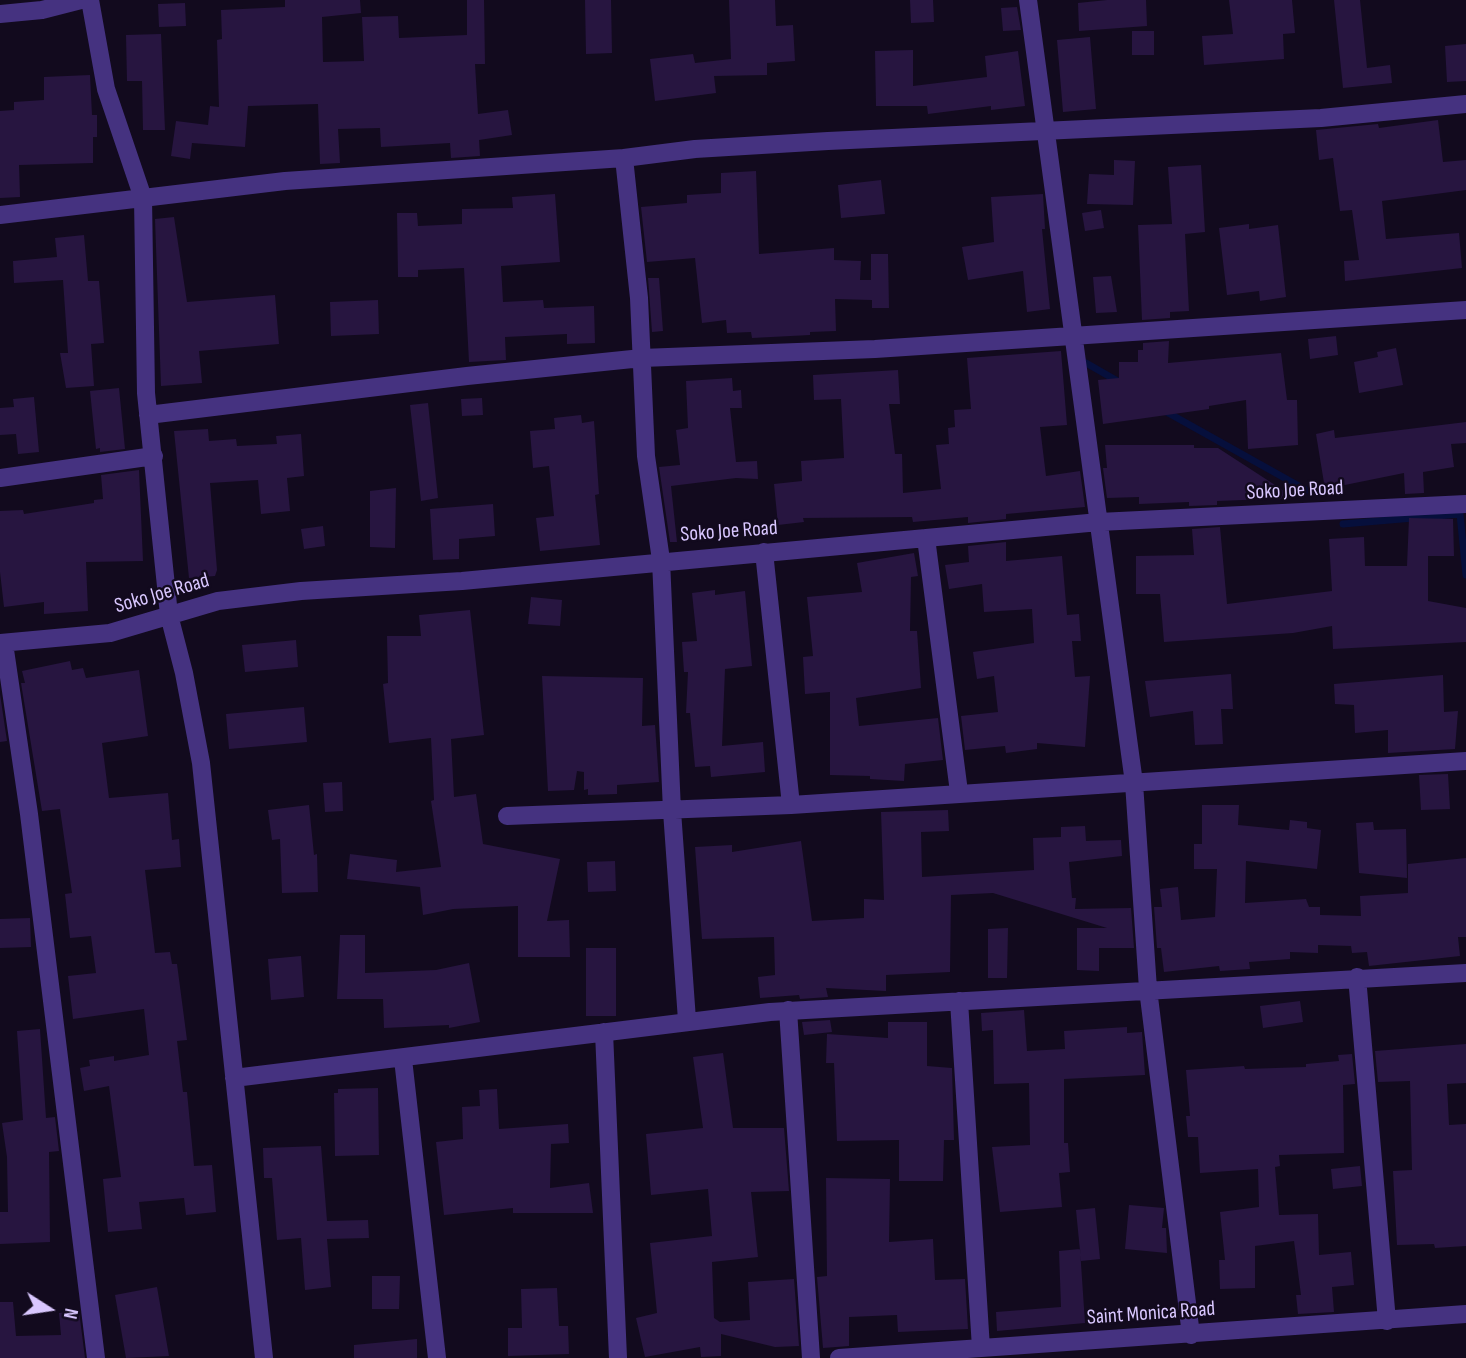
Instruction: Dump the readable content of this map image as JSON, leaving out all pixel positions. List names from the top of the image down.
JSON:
{
  "streets": {
    "street": ["Soko Joe Road", "Saint Monica Road"]
  },
  "north": "right"
}
